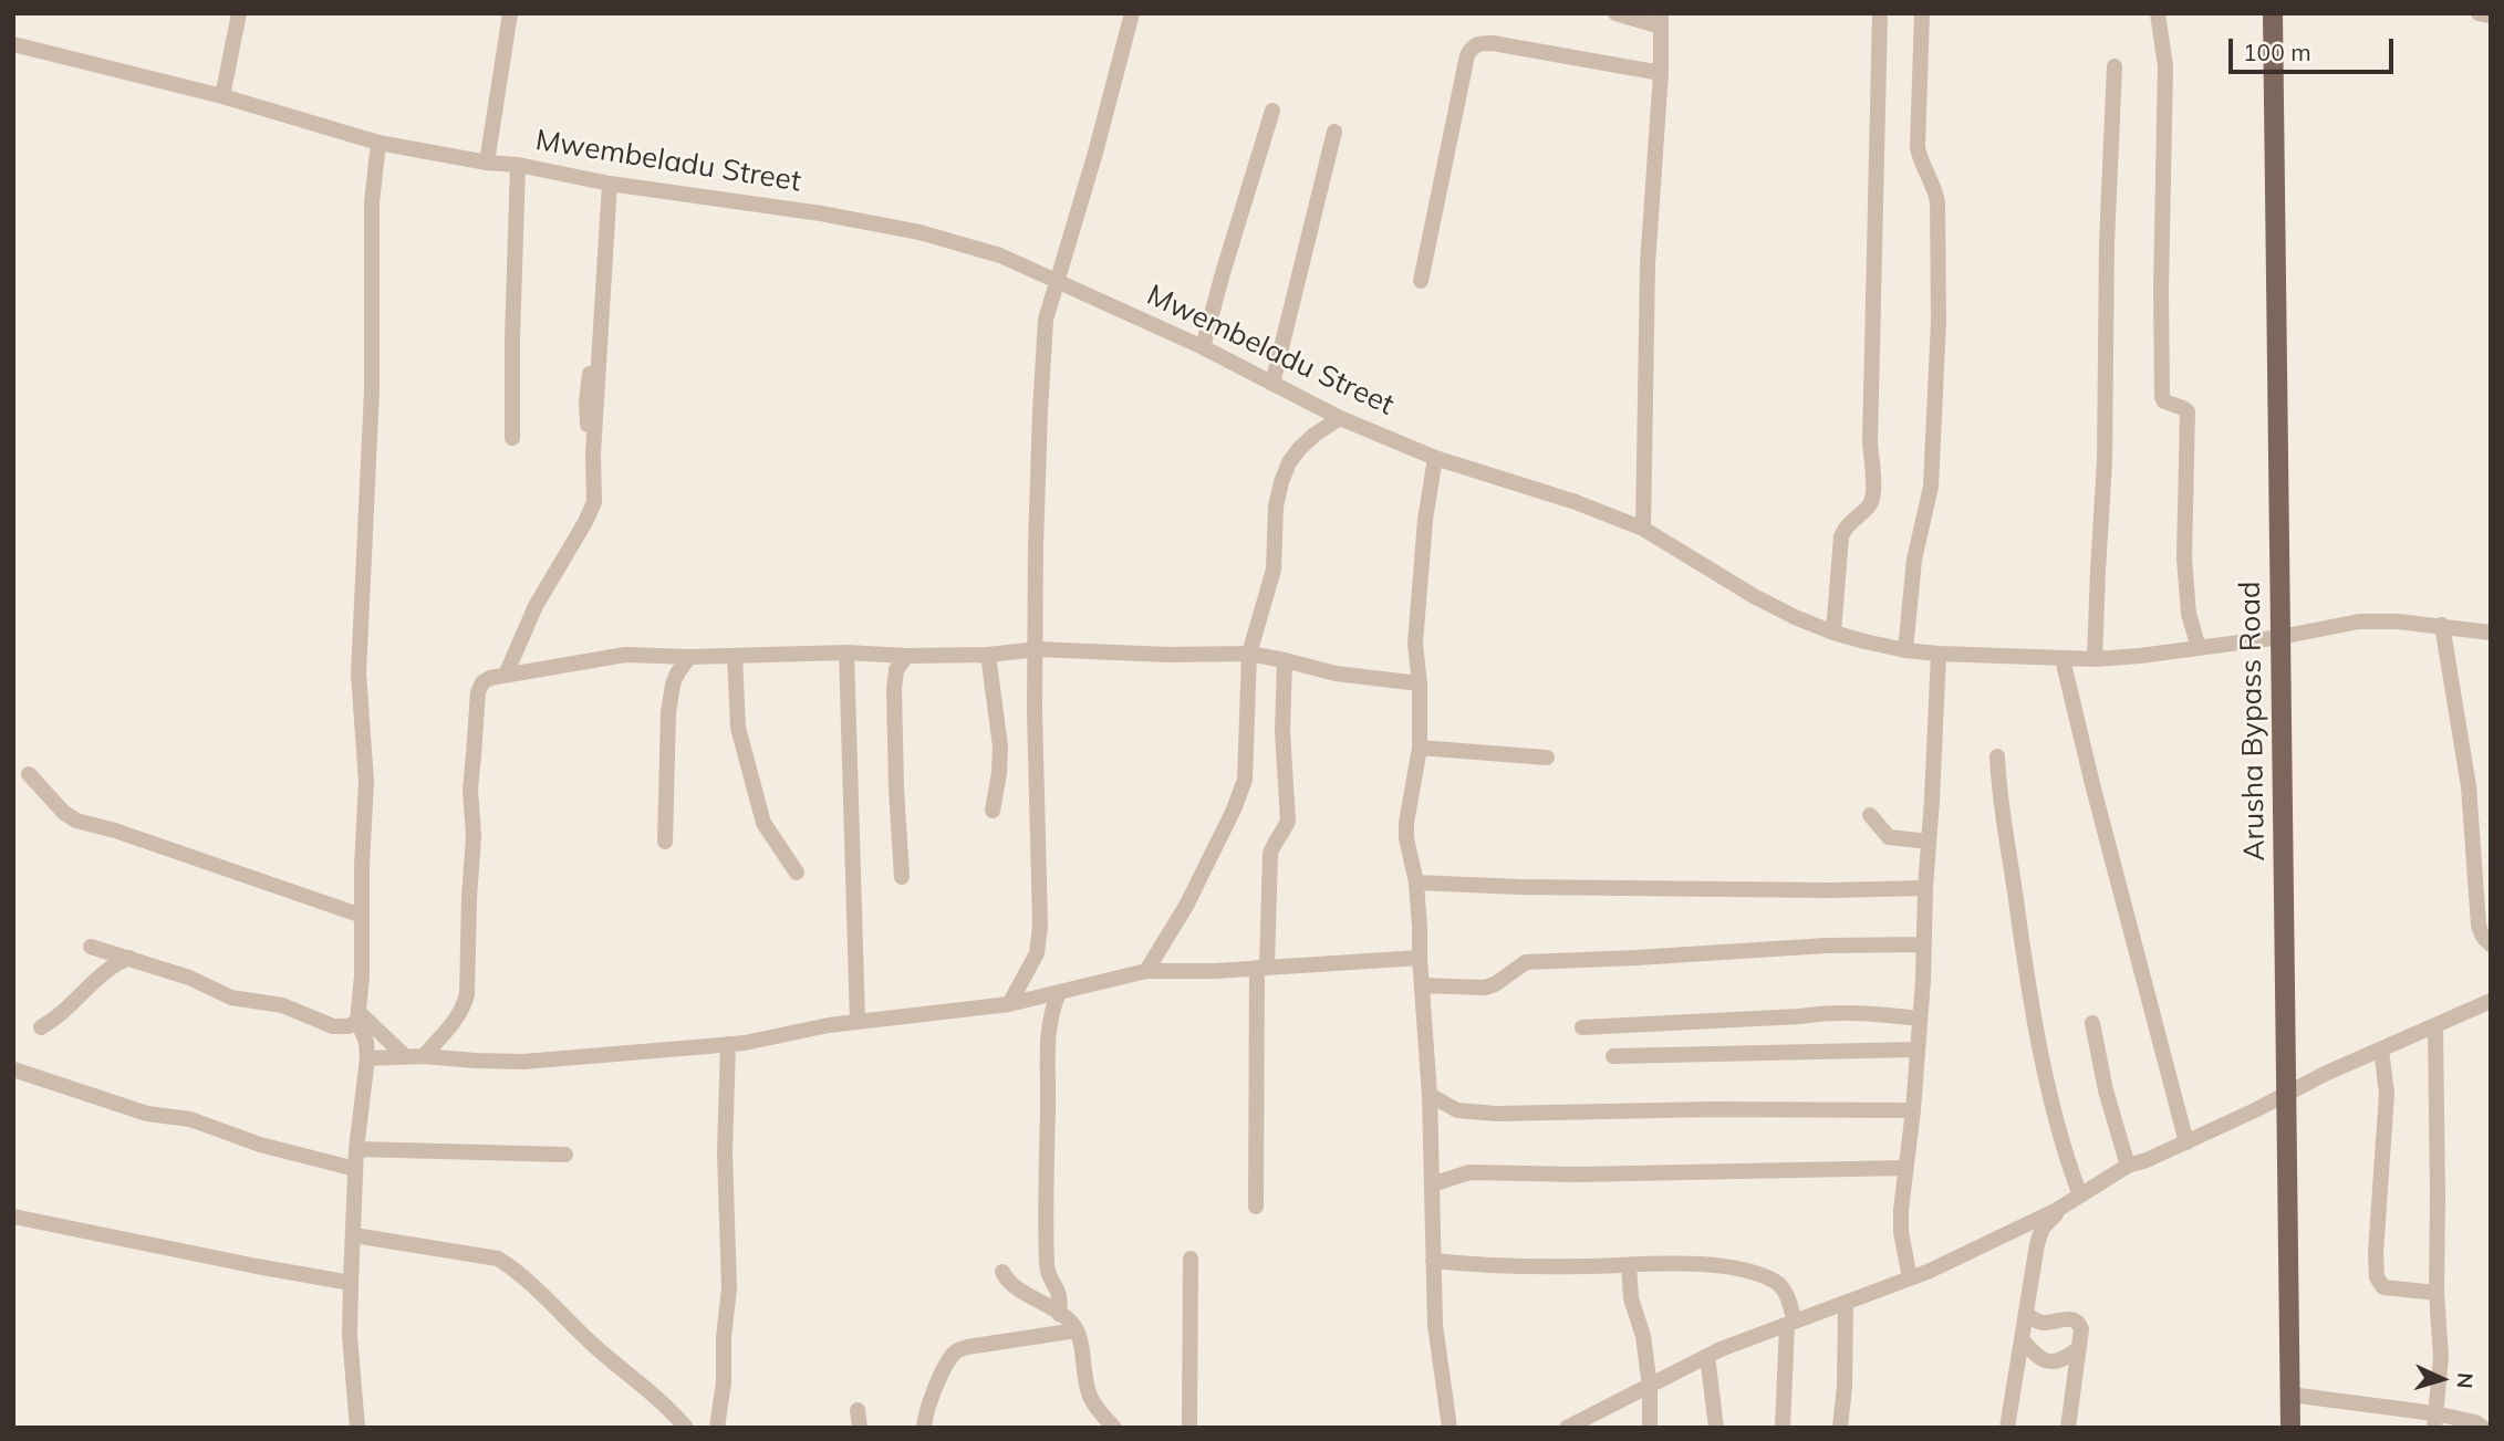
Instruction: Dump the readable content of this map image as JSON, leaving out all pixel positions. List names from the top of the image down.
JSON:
{
  "streets": {
    "main road": ["Arusha Bypass Road"],
    "street": ["Mwembeladu Street"]
  },
  "crossings": [
    ["Mwembeladu Street", "Arusha Bypass Road"]
  ],
  "scale_bar": "100 m",
  "north": "right"
}
